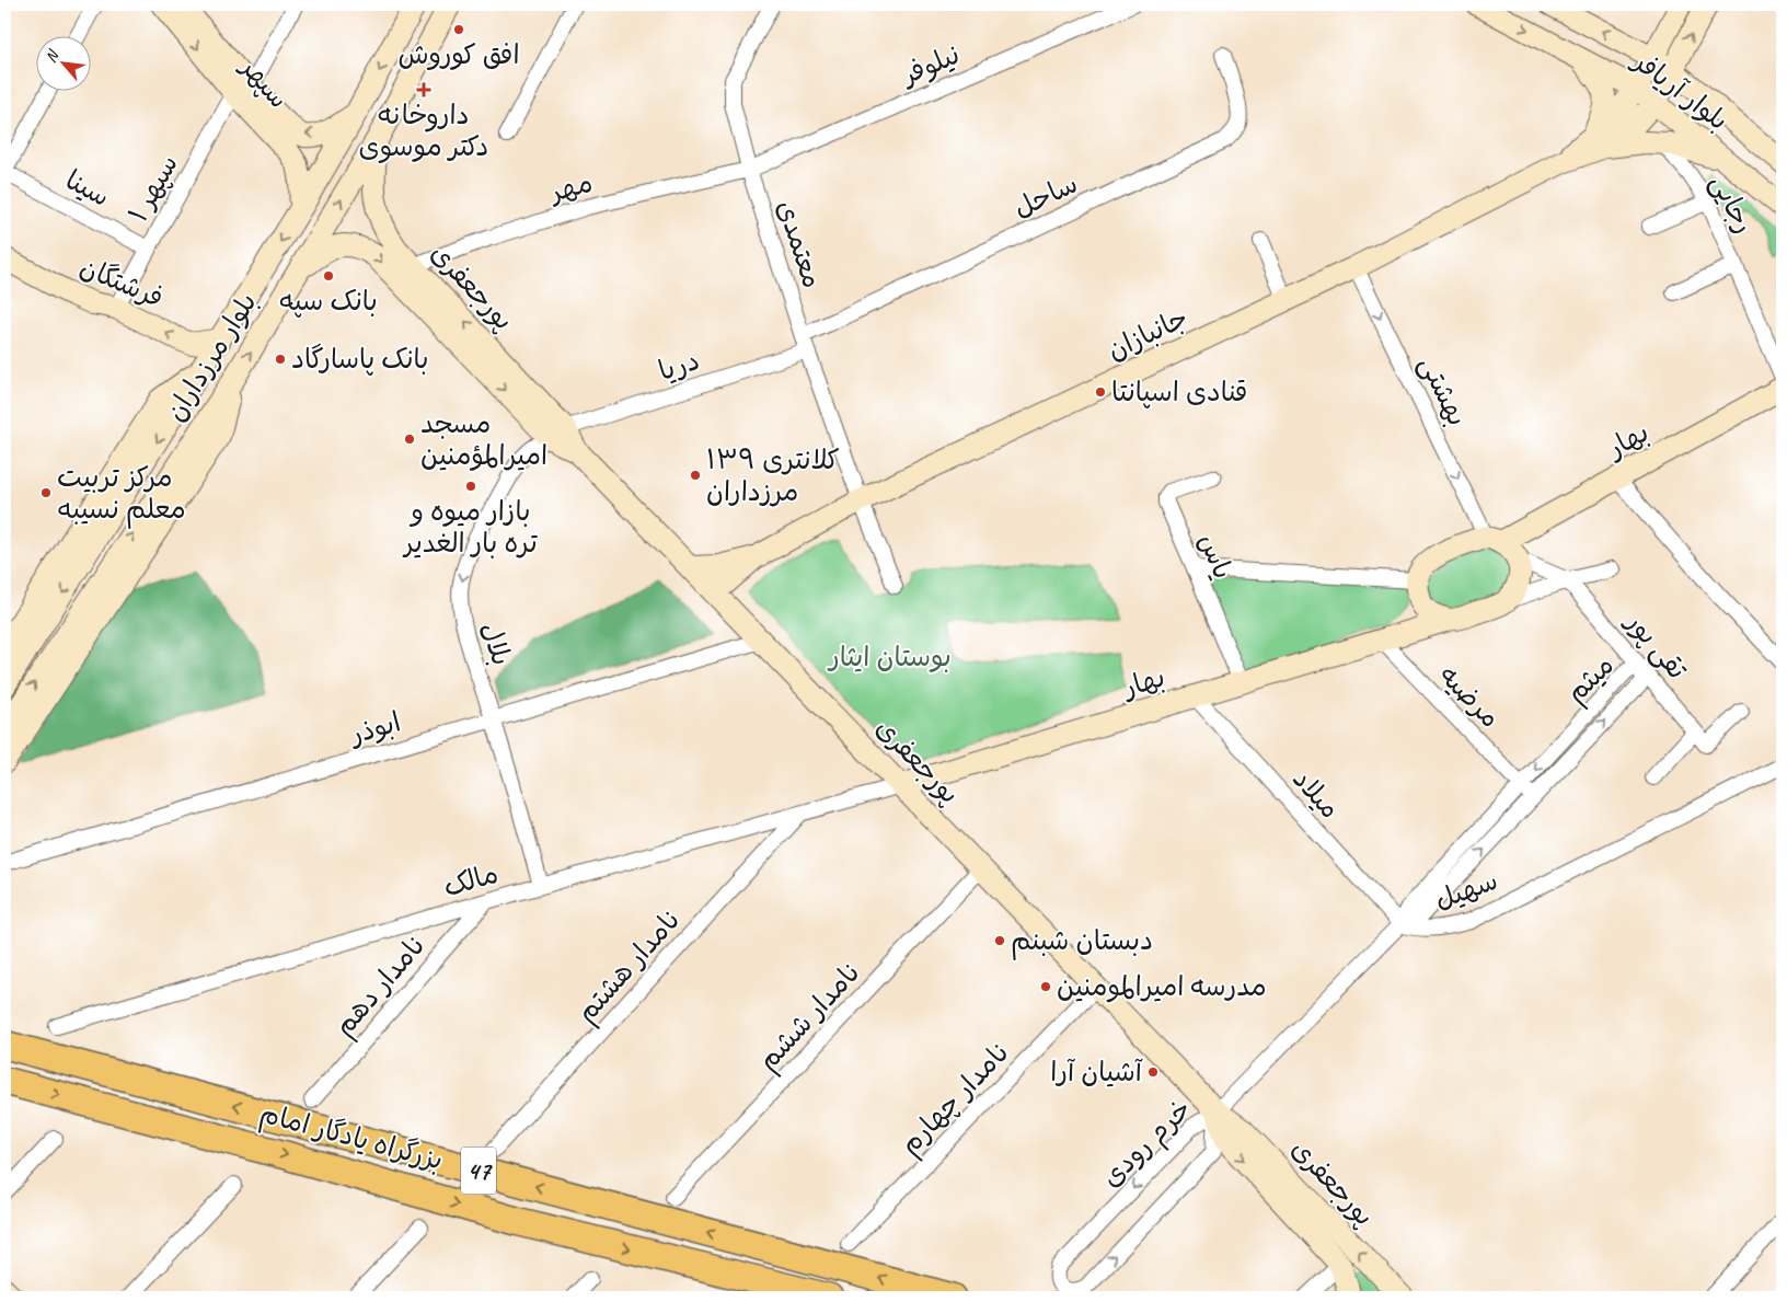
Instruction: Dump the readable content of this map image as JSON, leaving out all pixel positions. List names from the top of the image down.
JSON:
{
  "streets": {
    "highway": ["بزرگراه یادگار امام", "47"],
    "street": [
      "نیلوفر",
      "سپهر",
      "بلوار آریافر",
      "مهر",
      "سینا",
      "سپهر ۱",
      "ساحل",
      "رجایی",
      "معتمدی",
      "فرشتگان",
      "پورجعفری",
      "جانبازان",
      "بلوار مرزداران",
      "دریا",
      "بهشتی",
      "بهار",
      "یاس",
      "بلال",
      "تقی پور",
      "میثم",
      "مرضیه",
      "ابوذر",
      "میلاد",
      "مالک",
      "سهیل",
      "نامدار هشتم",
      "نامدار دهم",
      "نامدار ششم",
      "نامدار چهارم",
      "خرم‌ رودی"
    ]
  },
  "crossings": [
    ["نیلوفر", "مهر"],
    ["نیلوفر", "معتمدی"],
    ["سپهر", "سپهر ۱"],
    ["سپهر", "بلوار مرزداران"],
    ["بلوار آریافر", "جانبازان"],
    ["مهر", "معتمدی"],
    ["مهر", "پورجعفری"],
    ["سینا", "سپهر ۱"],
    ["سپهر ۱", "فرشتگان"],
    ["ساحل", "معتمدی"],
    ["معتمدی", "جانبازان"],
    ["معتمدی", "دریا"],
    ["فرشتگان", "بلوار مرزداران"],
    ["پورجعفری", "جانبازان"],
    ["پورجعفری", "بلوار مرزداران"],
    ["پورجعفری", "دریا"],
    ["پورجعفری", "بهار"],
    ["پورجعفری", "بلال"],
    ["پورجعفری", "ابوذر"],
    ["پورجعفری", "مالک"],
    ["پورجعفری", "نامدار ششم"],
    ["پورجعفری", "نامدار چهارم"],
    ["پورجعفری", "خرم‌ رودی"],
    ["جانبازان", "بهشتی"],
    ["دریا", "بلال"],
    ["بهشتی", "بهار"],
    ["بهار", "یاس"],
    ["بهار", "مرضیه"],
    ["بهار", "میلاد"],
    ["بهار", "مالک"],
    ["بلال", "ابوذر"],
    ["بلال", "مالک"],
    ["تقی پور", "میثم"],
    ["میثم", "مرضیه"],
    ["میثم", "میلاد"],
    ["میثم", "سهیل"],
    ["میلاد", "سهیل"],
    ["مالک", "نامدار هشتم"],
    ["مالک", "نامدار دهم"]
  ],
  "one_way": ["فرشتگان", "بهشتی", "بلال"],
  "parks": ["بوستان ایثار"],
  "places": {
    "other": [
      "افق کوروش",
      "بانک سپه",
      "بانک پاسارگاد",
      "قنادی اسپانتا",
      "مسجد امیرالمؤمنین",
      "کلانتری ۱۳۹ مرزداران",
      "بازار میوه و تره بار الغدیر",
      "مرکز تربیت معلم نسیبه",
      "دبستان شبنم",
      "مدرسه امیرالمومنین",
      "آشیان آرا"
    ],
    "health": ["داروخانه دکتر موسوی"]
  },
  "north": "top left"
}
